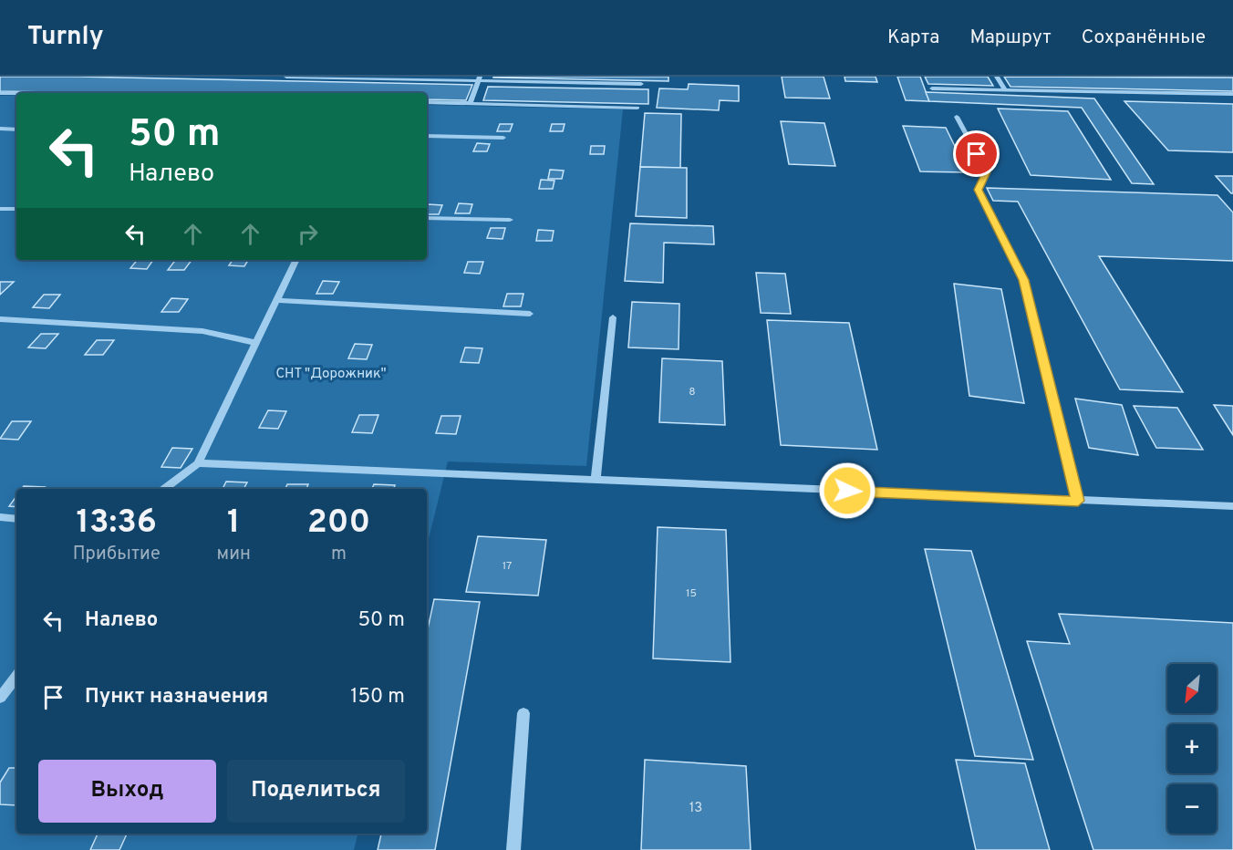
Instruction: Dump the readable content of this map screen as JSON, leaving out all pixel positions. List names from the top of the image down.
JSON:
{
  "parks": ["СНТ \"Дорожник\""],
  "house_numbers": [
    "8",
    "17",
    "15",
    "13"
  ],
  "north": "bottom left",
  "page": {
    "header": "Turnly",
    "nav": ["Карта", "Маршрут", "Сохранённые"],
    "turn": ["50 m", "Налево"],
    "eta": [
      "13:36",
      "Прибытие",
      "1",
      "мин",
      "200",
      "m"
    ],
    "list": [
      {
        "name": "Налево",
        "value": "50 m"
      },
      {
        "name": "Пункт назначения",
        "value": "150 m"
      }
    ],
    "map_buttons": ["+", "−"],
    "buttons": ["Выход", "Поделиться"]
  }
}
